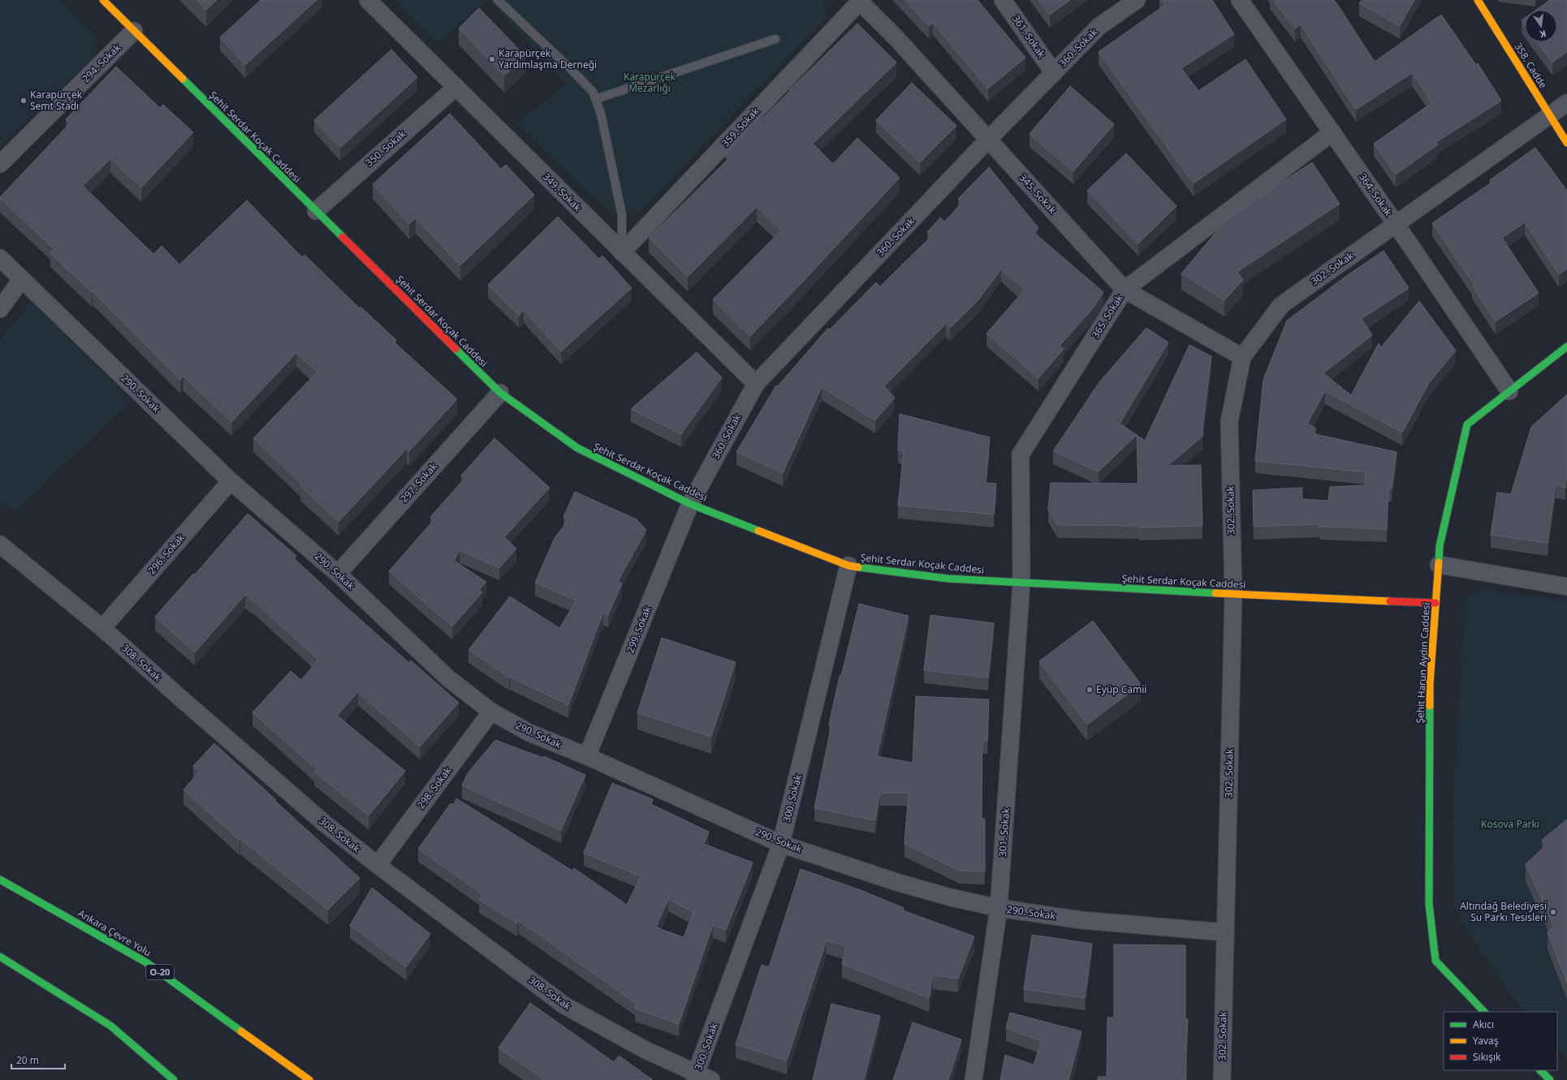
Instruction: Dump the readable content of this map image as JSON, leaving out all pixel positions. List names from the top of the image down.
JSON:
{
  "streets": {
    "main road": [
      "358. Cadde",
      "Şehit Serdar Koçak Caddesi",
      "Şehit Harun Aydın Caddesi",
      "Ankara Çevre Yolu",
      "O-20"
    ],
    "street": [
      "361. Sokak",
      "360. Sokak",
      "294. Sokak",
      "359. Sokak",
      "350. Sokak",
      "349. Sokak",
      "345. Sokak",
      "364. Sokak",
      "302. Sokak",
      "365. Sokak",
      "290. Sokak",
      "297. Sokak",
      "296. Sokak",
      "299. Sokak",
      "308. Sokak",
      "298. Sokak",
      "300. Sokak",
      "301. Sokak"
    ]
  },
  "crossings": [
    ["361. Sokak", "360. Sokak"],
    ["360. Sokak", "Şehit Serdar Koçak Caddesi"],
    ["360. Sokak", "349. Sokak"],
    ["360. Sokak", "345. Sokak"],
    ["360. Sokak", "299. Sokak"],
    ["294. Sokak", "Şehit Serdar Koçak Caddesi"],
    ["358. Cadde", "302. Sokak"],
    ["359. Sokak", "349. Sokak"],
    ["359. Sokak", "345. Sokak"],
    ["Şehit Serdar Koçak Caddesi", "350. Sokak"],
    ["Şehit Serdar Koçak Caddesi", "302. Sokak"],
    ["Şehit Serdar Koçak Caddesi", "365. Sokak"],
    ["Şehit Serdar Koçak Caddesi", "297. Sokak"],
    ["Şehit Serdar Koçak Caddesi", "299. Sokak"],
    ["Şehit Serdar Koçak Caddesi", "Şehit Harun Aydın Caddesi"],
    ["Şehit Serdar Koçak Caddesi", "300. Sokak"],
    ["Şehit Serdar Koçak Caddesi", "301. Sokak"],
    ["350. Sokak", "349. Sokak"],
    ["345. Sokak", "302. Sokak"],
    ["345. Sokak", "365. Sokak"],
    ["364. Sokak", "302. Sokak"],
    ["364. Sokak", "365. Sokak"],
    ["364. Sokak", "Şehit Harun Aydın Caddesi"],
    ["302. Sokak", "290. Sokak"],
    ["365. Sokak", "301. Sokak"],
    ["290. Sokak", "297. Sokak"],
    ["290. Sokak", "296. Sokak"],
    ["290. Sokak", "299. Sokak"],
    ["290. Sokak", "298. Sokak"],
    ["290. Sokak", "300. Sokak"],
    ["290. Sokak", "301. Sokak"],
    ["296. Sokak", "308. Sokak"],
    ["308. Sokak", "298. Sokak"],
    ["308. Sokak", "300. Sokak"]
  ],
  "parks": ["Karapürçek Mezarlığı", "Kosova Parkı"],
  "places": [
    "Karapürçek Yardımlaşma Derneği",
    "Karapürçek Semt Stadı",
    "Eyüp Camii",
    "Altındağ Belediyesi Su Parkı Tesisleri"
  ],
  "legend": ["Akıcı", "Yavaş", "Sıkışık"],
  "scale_bar": "20 m",
  "north": "bottom"
}
